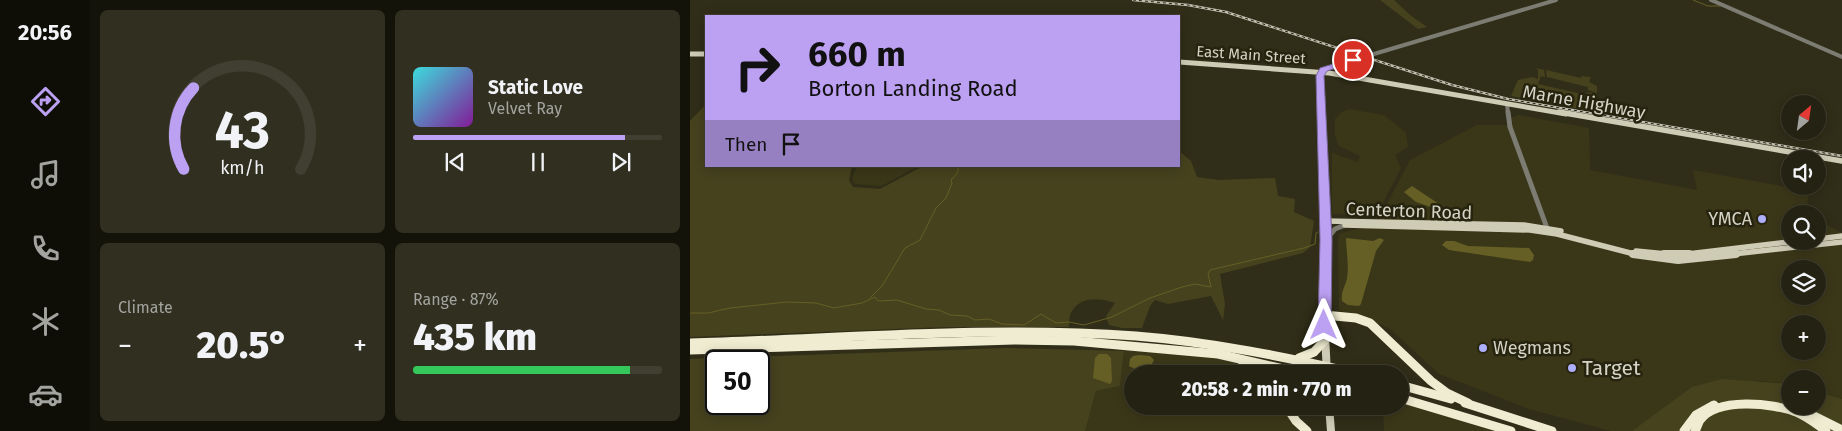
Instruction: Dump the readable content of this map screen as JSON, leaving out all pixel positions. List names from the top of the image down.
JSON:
{
  "streets": {
    "main road": ["East Main Street", "Marne Highway", "Centerton Road"]
  },
  "crossings": [
    ["East Main Street", "Marne Highway"]
  ],
  "places": ["YMCA", "Wegmans", "Target"],
  "north": "top right",
  "page": {
    "tabs": "20:56",
    "turn": ["660 m", "Borton Landing Road"],
    "song": ["Static Love", "Velvet Ray"],
    "map_buttons": ["+", "−"],
    "then": "Then",
    "tile": [
      "Climate",
      ["Range · 87%", "435 km"]
    ],
    "heat": ["−", "20.5°", "+"],
    "limit": "50",
    "trip": "20:58 · 2 min · 770 m",
    "gauge": ["43", "km/h"]
  }
}
